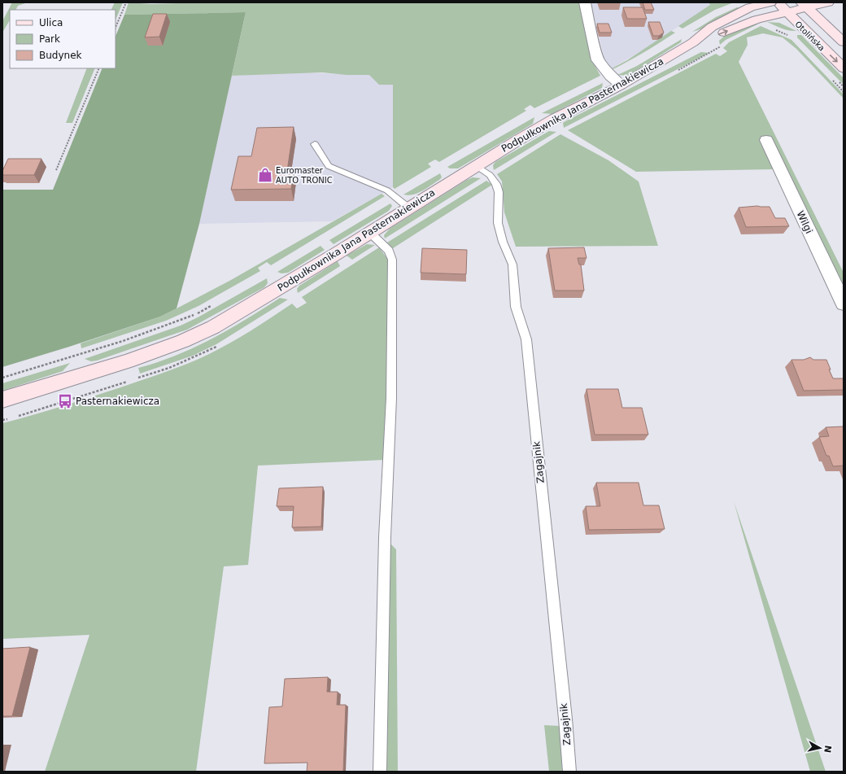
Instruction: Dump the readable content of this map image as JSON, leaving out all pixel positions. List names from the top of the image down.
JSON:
{
  "streets": {
    "street": ["Otolińska", "Podpułkownika Jana Pasternakiewicza", "Wilgi"],
    "lane": ["Zagajnik"]
  },
  "crossings": [
    ["Otolińska", "Podpułkownika Jana Pasternakiewicza"],
    ["Podpułkownika Jana Pasternakiewicza", "Zagajnik"]
  ],
  "places": {
    "shop": ["Euromaster AUTO TRONIC"],
    "bus stop": ["Pasternakiewicza"]
  },
  "legend": ["Ulica", "Park", "Budynek"],
  "north": "right"
}
